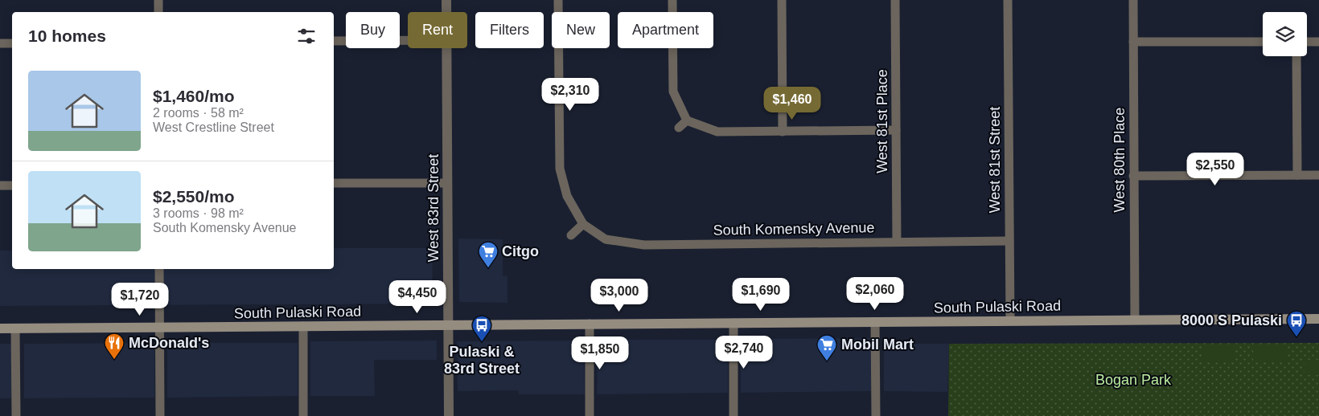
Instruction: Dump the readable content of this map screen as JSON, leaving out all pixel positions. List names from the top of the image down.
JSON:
{
  "streets": {
    "main road": ["South Pulaski Road"],
    "street": [
      "West 81st Place",
      "West 81st Street",
      "West 80th Place",
      "West 83rd Street",
      "South Komensky Avenue"
    ]
  },
  "crossings": [
    ["West 81st Place", "South Komensky Avenue"],
    ["West 81st Street", "South Komensky Avenue"],
    ["West 81st Street", "South Pulaski Road"],
    ["West 80th Place", "South Pulaski Road"],
    ["West 83rd Street", "South Pulaski Road"]
  ],
  "parks": ["Bogan Park"],
  "places": {
    "supermarket": ["Citgo", "Mobil Mart"],
    "bus stop": ["8000 S Pulaski", "Pulaski & 83rd Street"],
    "restaurant": ["McDonald's"]
  },
  "page": {
    "chip": [
      "Buy",
      "Rent",
      "Filters",
      "New",
      "Apartment"
    ],
    "heading": "10 homes",
    "list": [
      {
        "name": "$1,460/mo",
        "note": "2 rooms · 58 m² · West Crestline Street"
      },
      {
        "name": "$2,550/mo",
        "note": "3 rooms · 98 m² · South Komensky Avenue"
      }
    ],
    "price": [
      "$2,310",
      "$1,460",
      "$2,550",
      "$2,060",
      "$1,690",
      "$3,000",
      "$4,450",
      "$1,720",
      "$2,740",
      "$1,850"
    ]
  }
}
